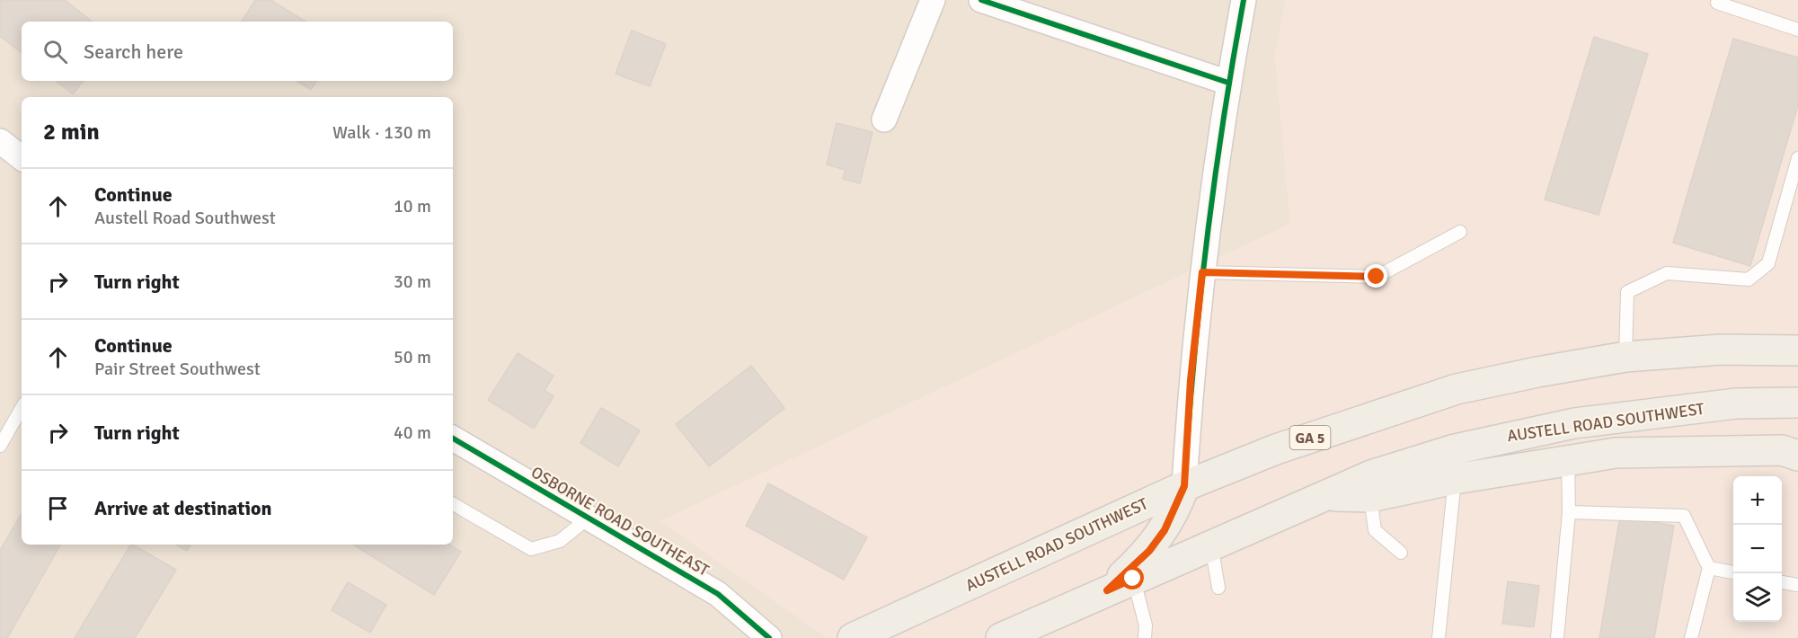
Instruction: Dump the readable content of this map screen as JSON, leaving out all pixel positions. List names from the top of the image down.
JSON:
{
  "streets": {
    "main road": ["AUSTELL ROAD SOUTHWEST", "GA 5"],
    "street": ["OSBORNE ROAD SOUTHEAST"]
  },
  "page": {
    "search": "Search here",
    "heading": ["2 min", "Walk · 130 m"],
    "list": [
      ["Continue", "Austell Road Southwest", "10 m"],
      ["Turn right", "30 m"],
      ["Continue", "Pair Street Southwest", "50 m"],
      ["Turn right", "40 m"],
      "Arrive at destination"
    ],
    "map_buttons": ["+", "−"]
  }
}
